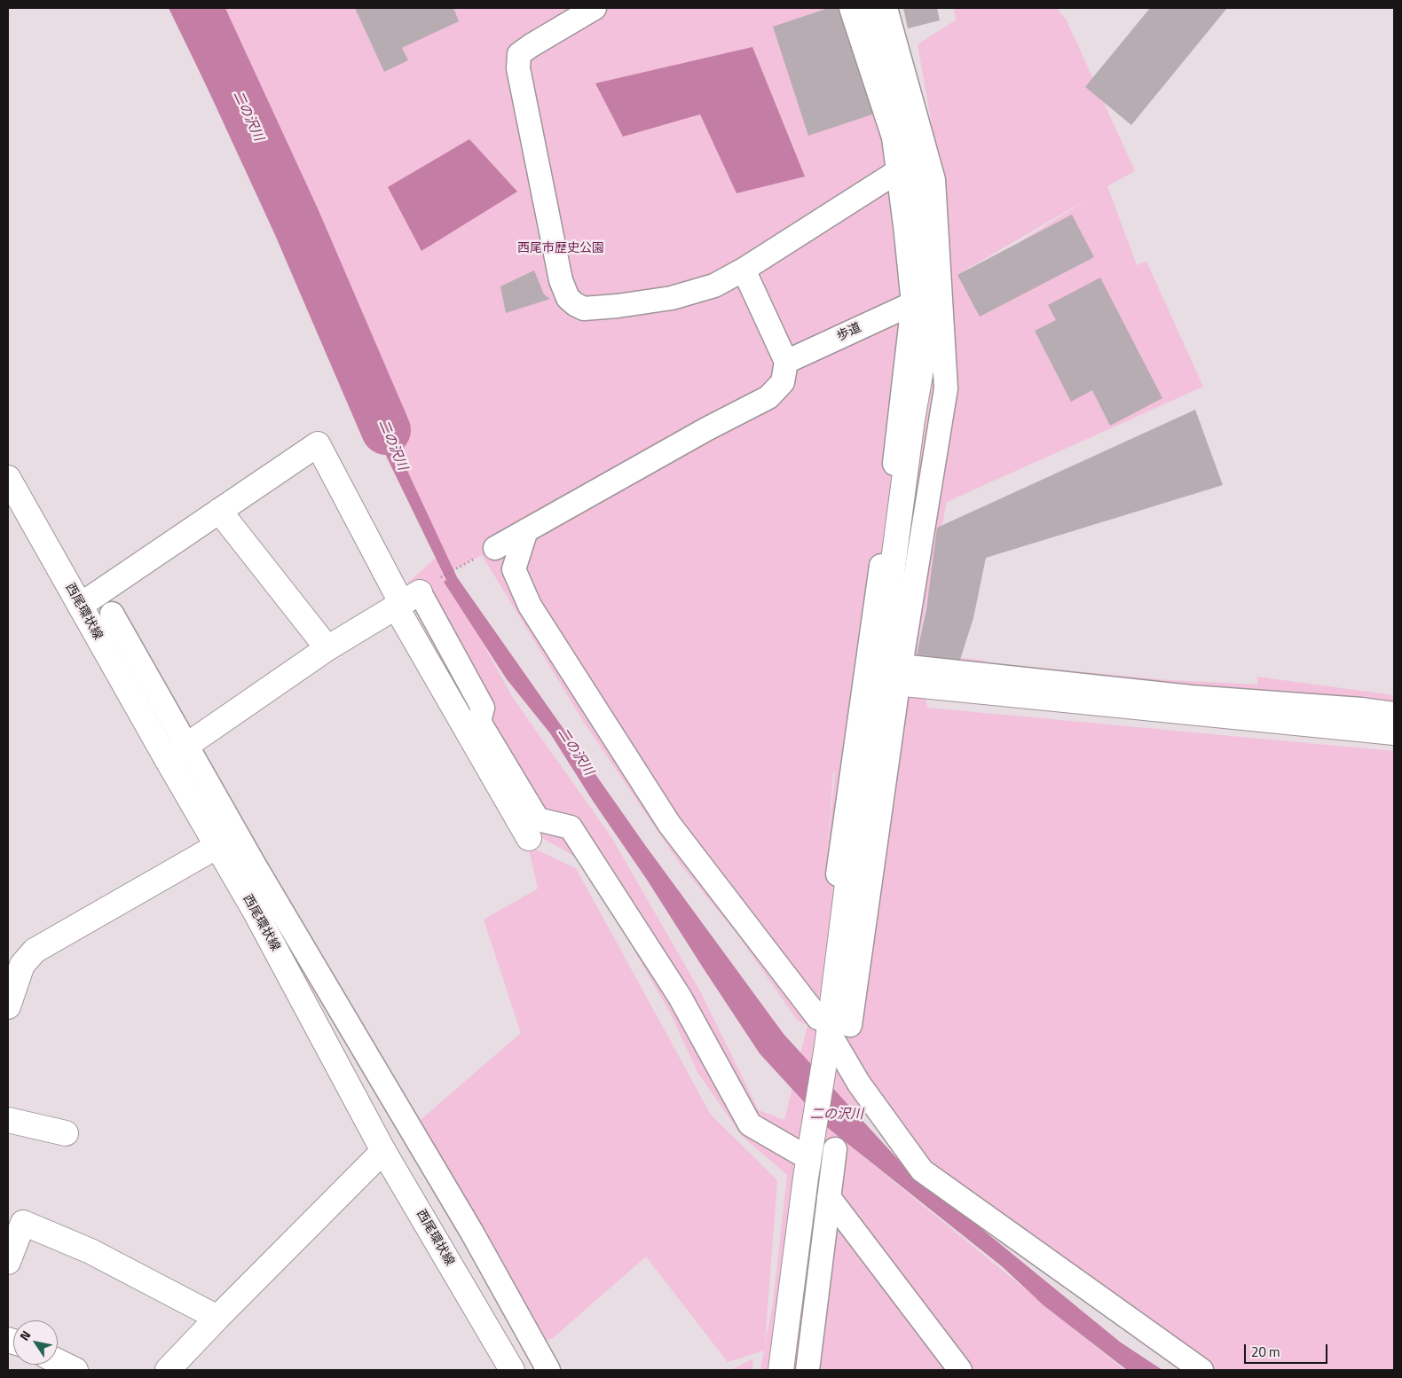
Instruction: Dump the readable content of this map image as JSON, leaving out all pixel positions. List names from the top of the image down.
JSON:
{
  "streets": {
    "street": ["歩道", "西尾環状線"]
  },
  "water": ["二の沢川"],
  "parks": ["西尾市歴史公園"],
  "scale_bar": "20 m",
  "north": "top left"
}
